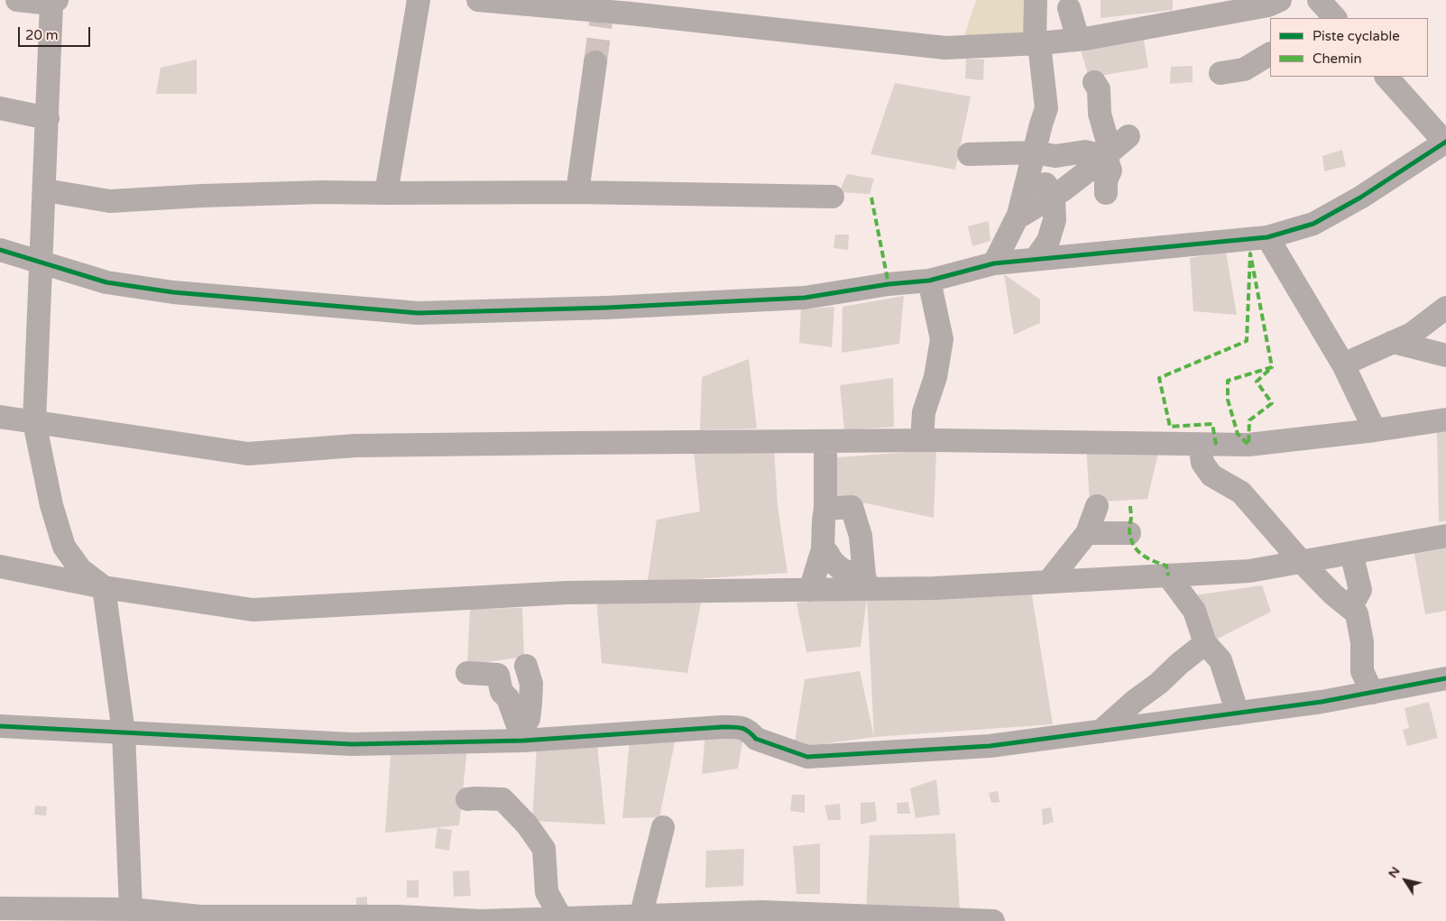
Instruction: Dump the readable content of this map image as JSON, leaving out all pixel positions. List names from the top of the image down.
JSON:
{
  "legend": ["Piste cyclable", "Chemin"],
  "scale_bar": "20 m",
  "north": "top left"
}
